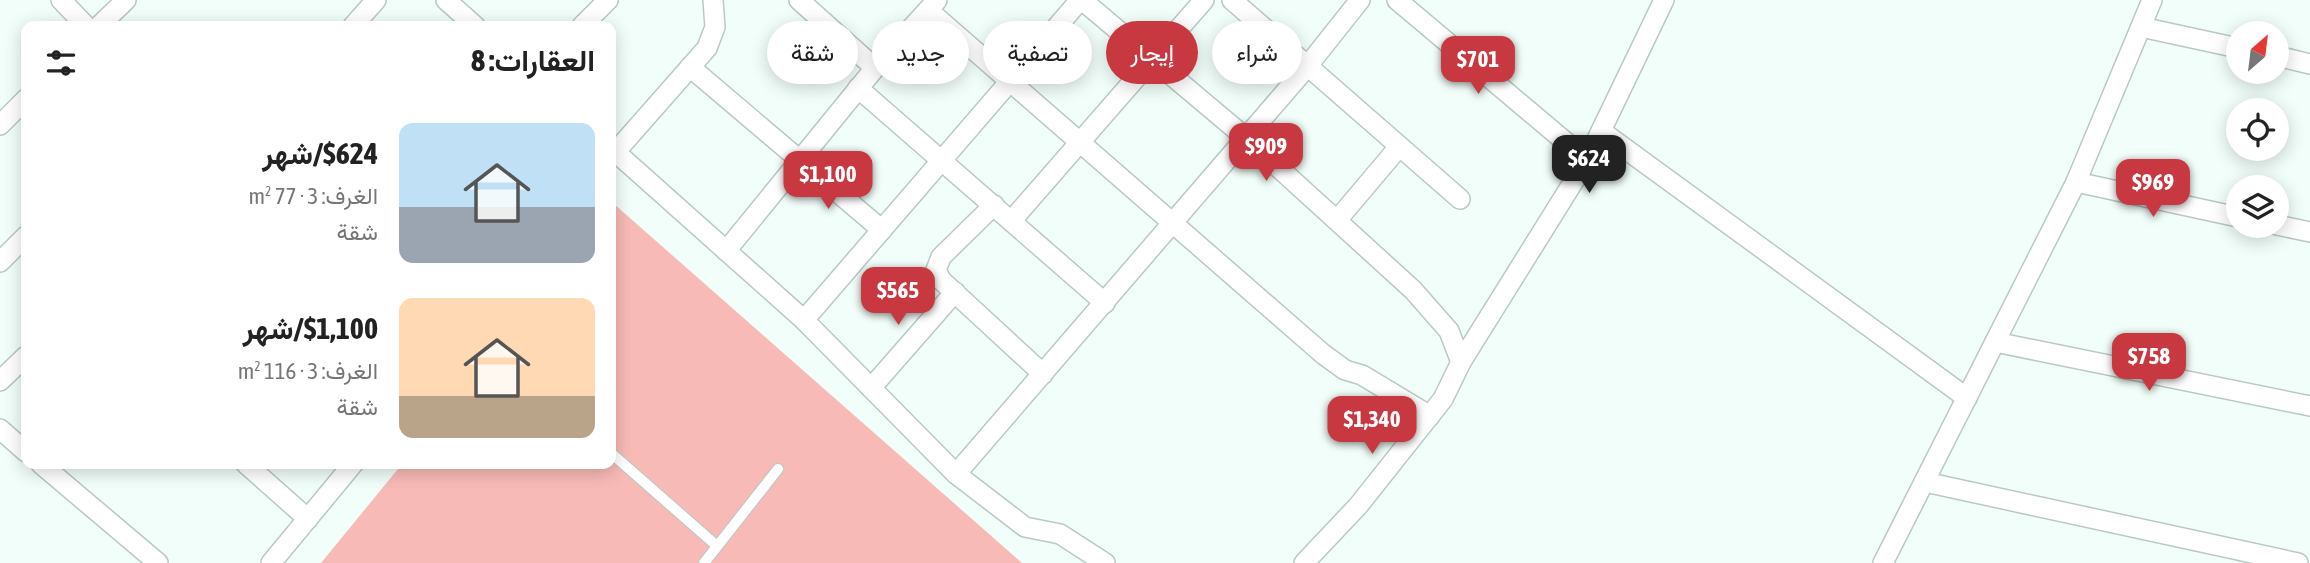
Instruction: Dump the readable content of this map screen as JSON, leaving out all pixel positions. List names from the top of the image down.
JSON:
{
  "north": "top right",
  "page": {
    "chip": [
      "شراء",
      "إيجار",
      "تصفية",
      "جديد",
      "شقة"
    ],
    "heading": "العقارات: 8",
    "price": [
      "$701",
      "$909",
      "$624",
      "$1,100",
      "$969",
      "$565",
      "$758",
      "$1,340"
    ],
    "list": [
      {
        "name": "$624/شهر",
        "note": "الغرف: 3 · 77 m² · شقة"
      },
      {
        "name": "$1,100/شهر",
        "note": "الغرف: 3 · 116 m² · شقة"
      }
    ]
  }
}
